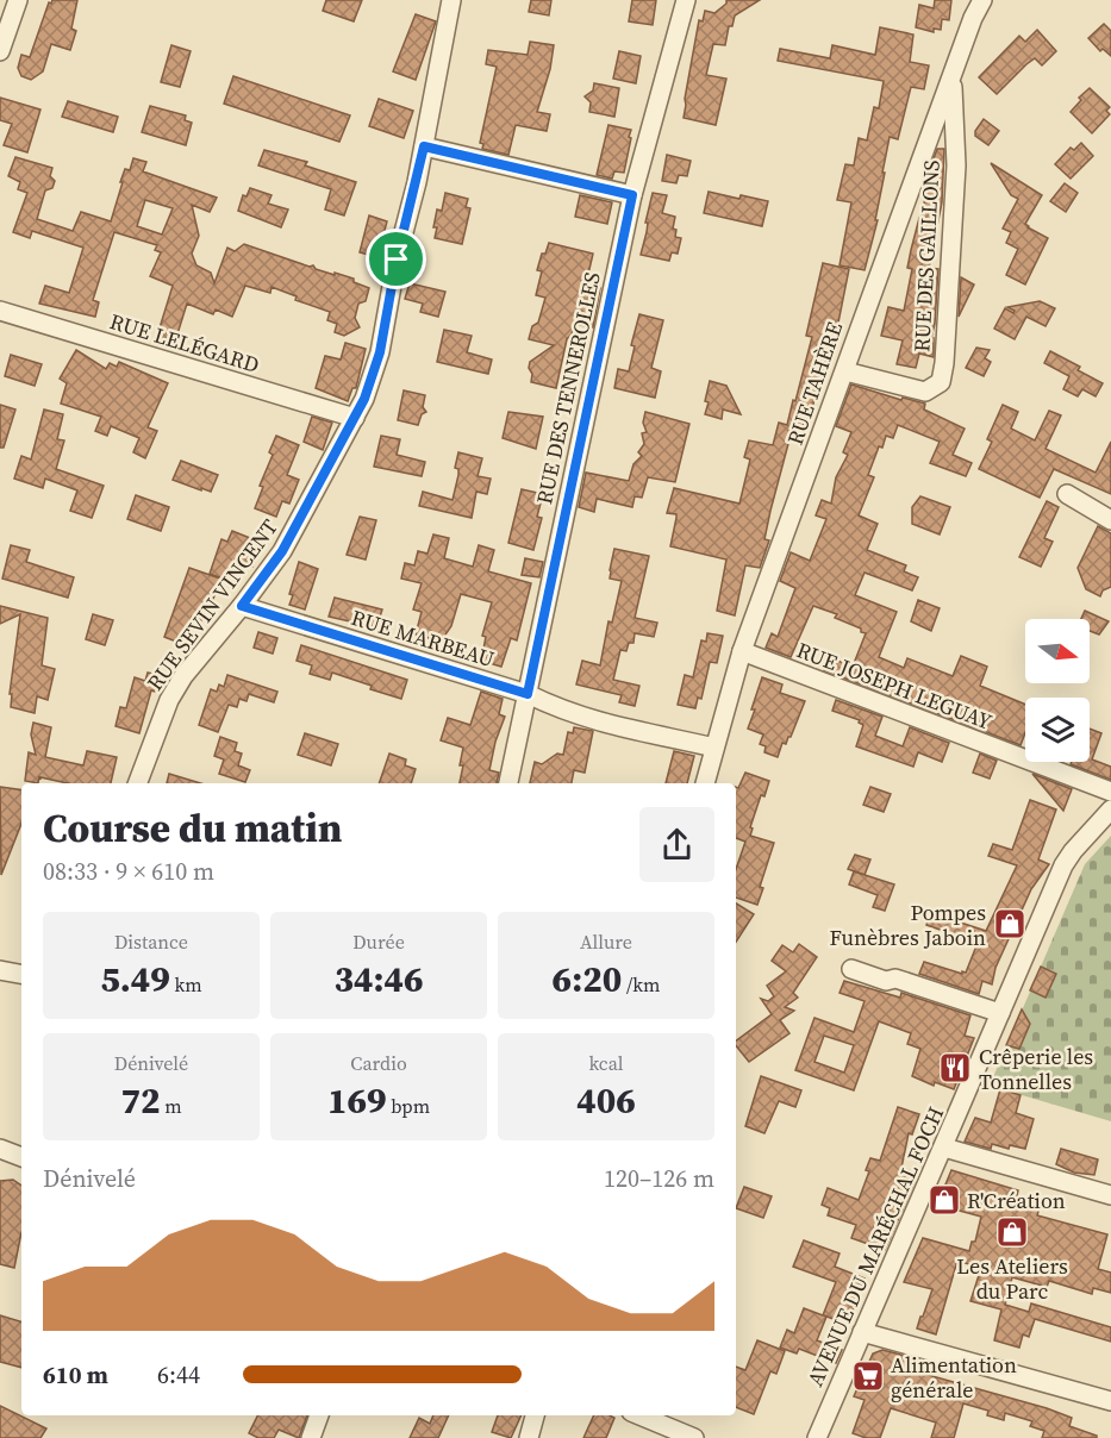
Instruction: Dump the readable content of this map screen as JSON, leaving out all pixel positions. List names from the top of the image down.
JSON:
{
  "streets": {
    "street": [
      "RUE DES GAILLONS",
      "RUE LELÉGARD",
      "RUE TAHÈRE",
      "RUE DES TENNEROLLES",
      "RUE SEVIN VINCENT",
      "RUE MARBEAU",
      "RUE JOSEPH LEGUAY",
      "AVENUE DU MARÉCHAL FOCH"
    ]
  },
  "crossings": [
    ["RUE DES GAILLONS", "RUE TAHÈRE"],
    ["RUE LELÉGARD", "RUE SEVIN VINCENT"],
    ["RUE TAHÈRE", "RUE MARBEAU"],
    ["RUE TAHÈRE", "RUE JOSEPH LEGUAY"],
    ["RUE DES TENNEROLLES", "RUE MARBEAU"],
    ["RUE SEVIN VINCENT", "RUE MARBEAU"]
  ],
  "places": {
    "shop": ["Pompes Funèbres Jaboin", "R'Création", "Les Ateliers du Parc"],
    "restaurant": ["Crêperie les Tonnelles"],
    "supermarket": ["Alimentation générale"]
  },
  "north": "right",
  "page": {
    "heading": ["Course du matin", "08:33 · 9 × 610 m"],
    "stats": [
      ["Distance", "5.49 km"],
      ["Durée", "34:46"],
      ["Allure", "6:20 /km"],
      ["Dénivelé", "72 m"],
      ["Cardio", "169 bpm"],
      ["kcal", "406"]
    ],
    "chart": ["Dénivelé", "120–126 m"],
    "list": [
      {
        "name": "610 m",
        "note": "6:44"
      }
    ]
  }
}
